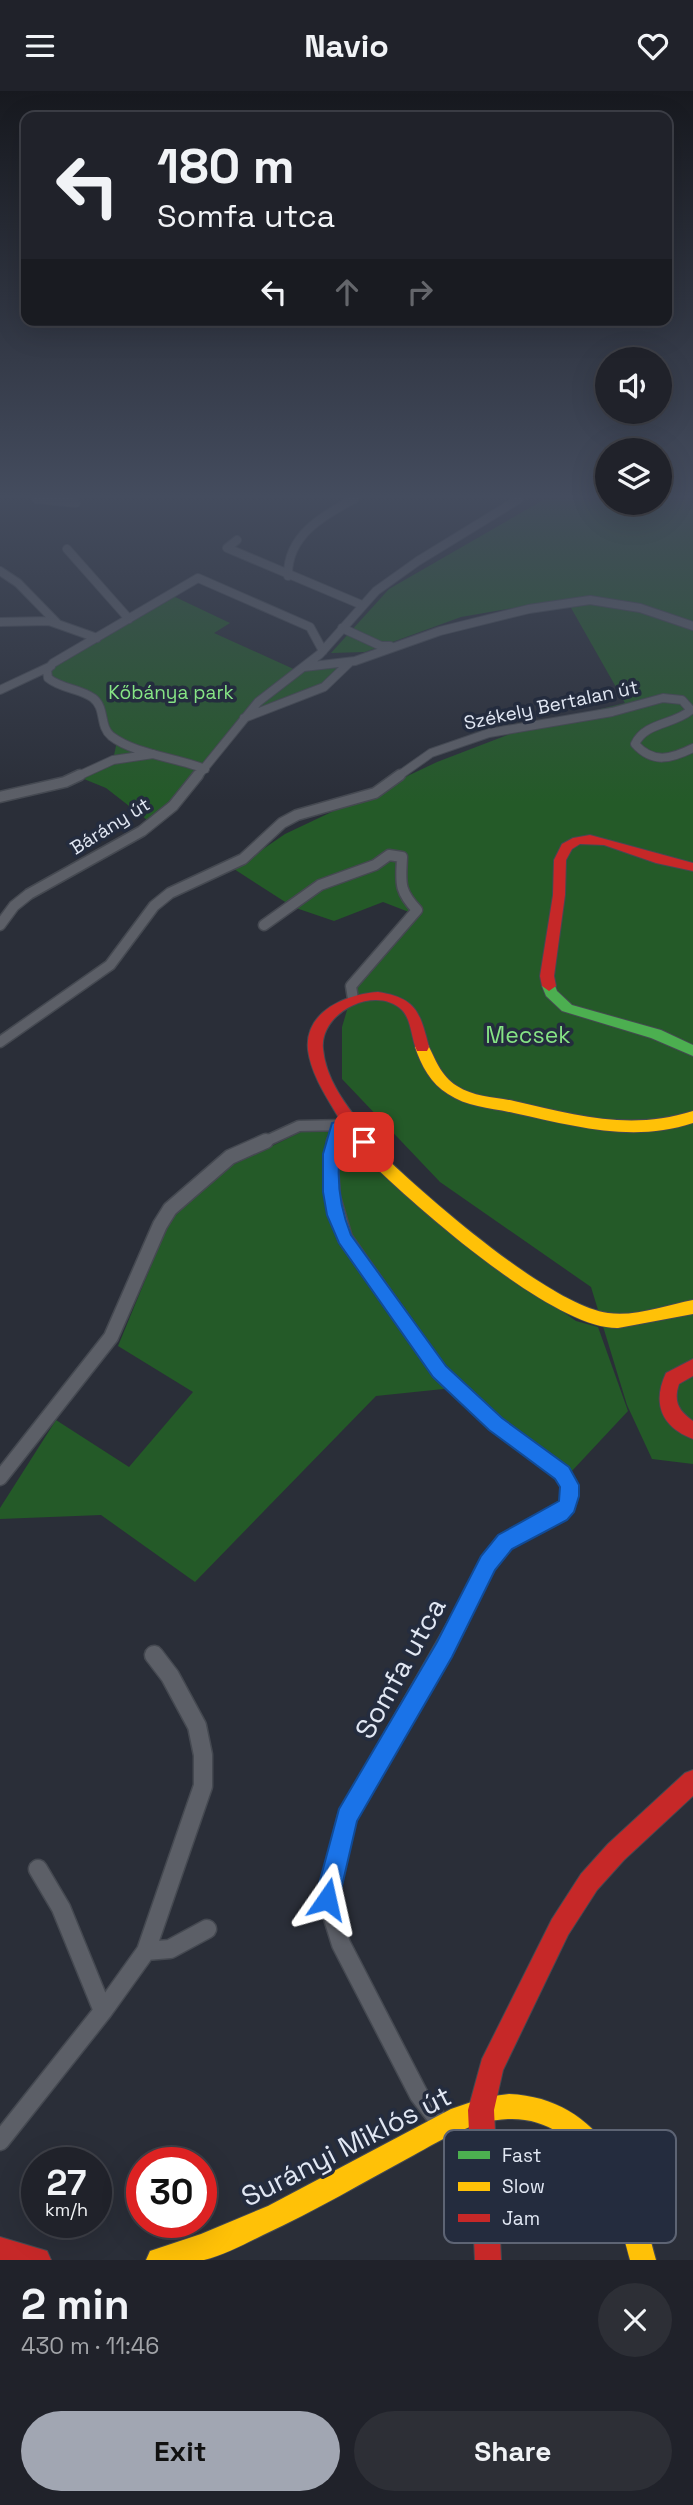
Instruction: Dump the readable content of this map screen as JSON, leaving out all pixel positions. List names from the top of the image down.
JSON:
{
  "streets": {
    "street": [
      "Székely Bertalan út",
      "Bárány út",
      "Somfa utca",
      "Surányi Miklós út"
    ]
  },
  "crossings": [
    ["Somfa utca", "Surányi Miklós út"]
  ],
  "parks": ["Kőbánya park", "Mecsek"],
  "legend": ["Fast", "Slow", "Jam"],
  "page": {
    "header": "Navio",
    "turn": ["180 m", "Somfa utca"],
    "speed": "27 km/h",
    "limit": "30",
    "heading": ["2 min", "430 m · 11:46"],
    "buttons": ["Exit", "Share"]
  }
}
